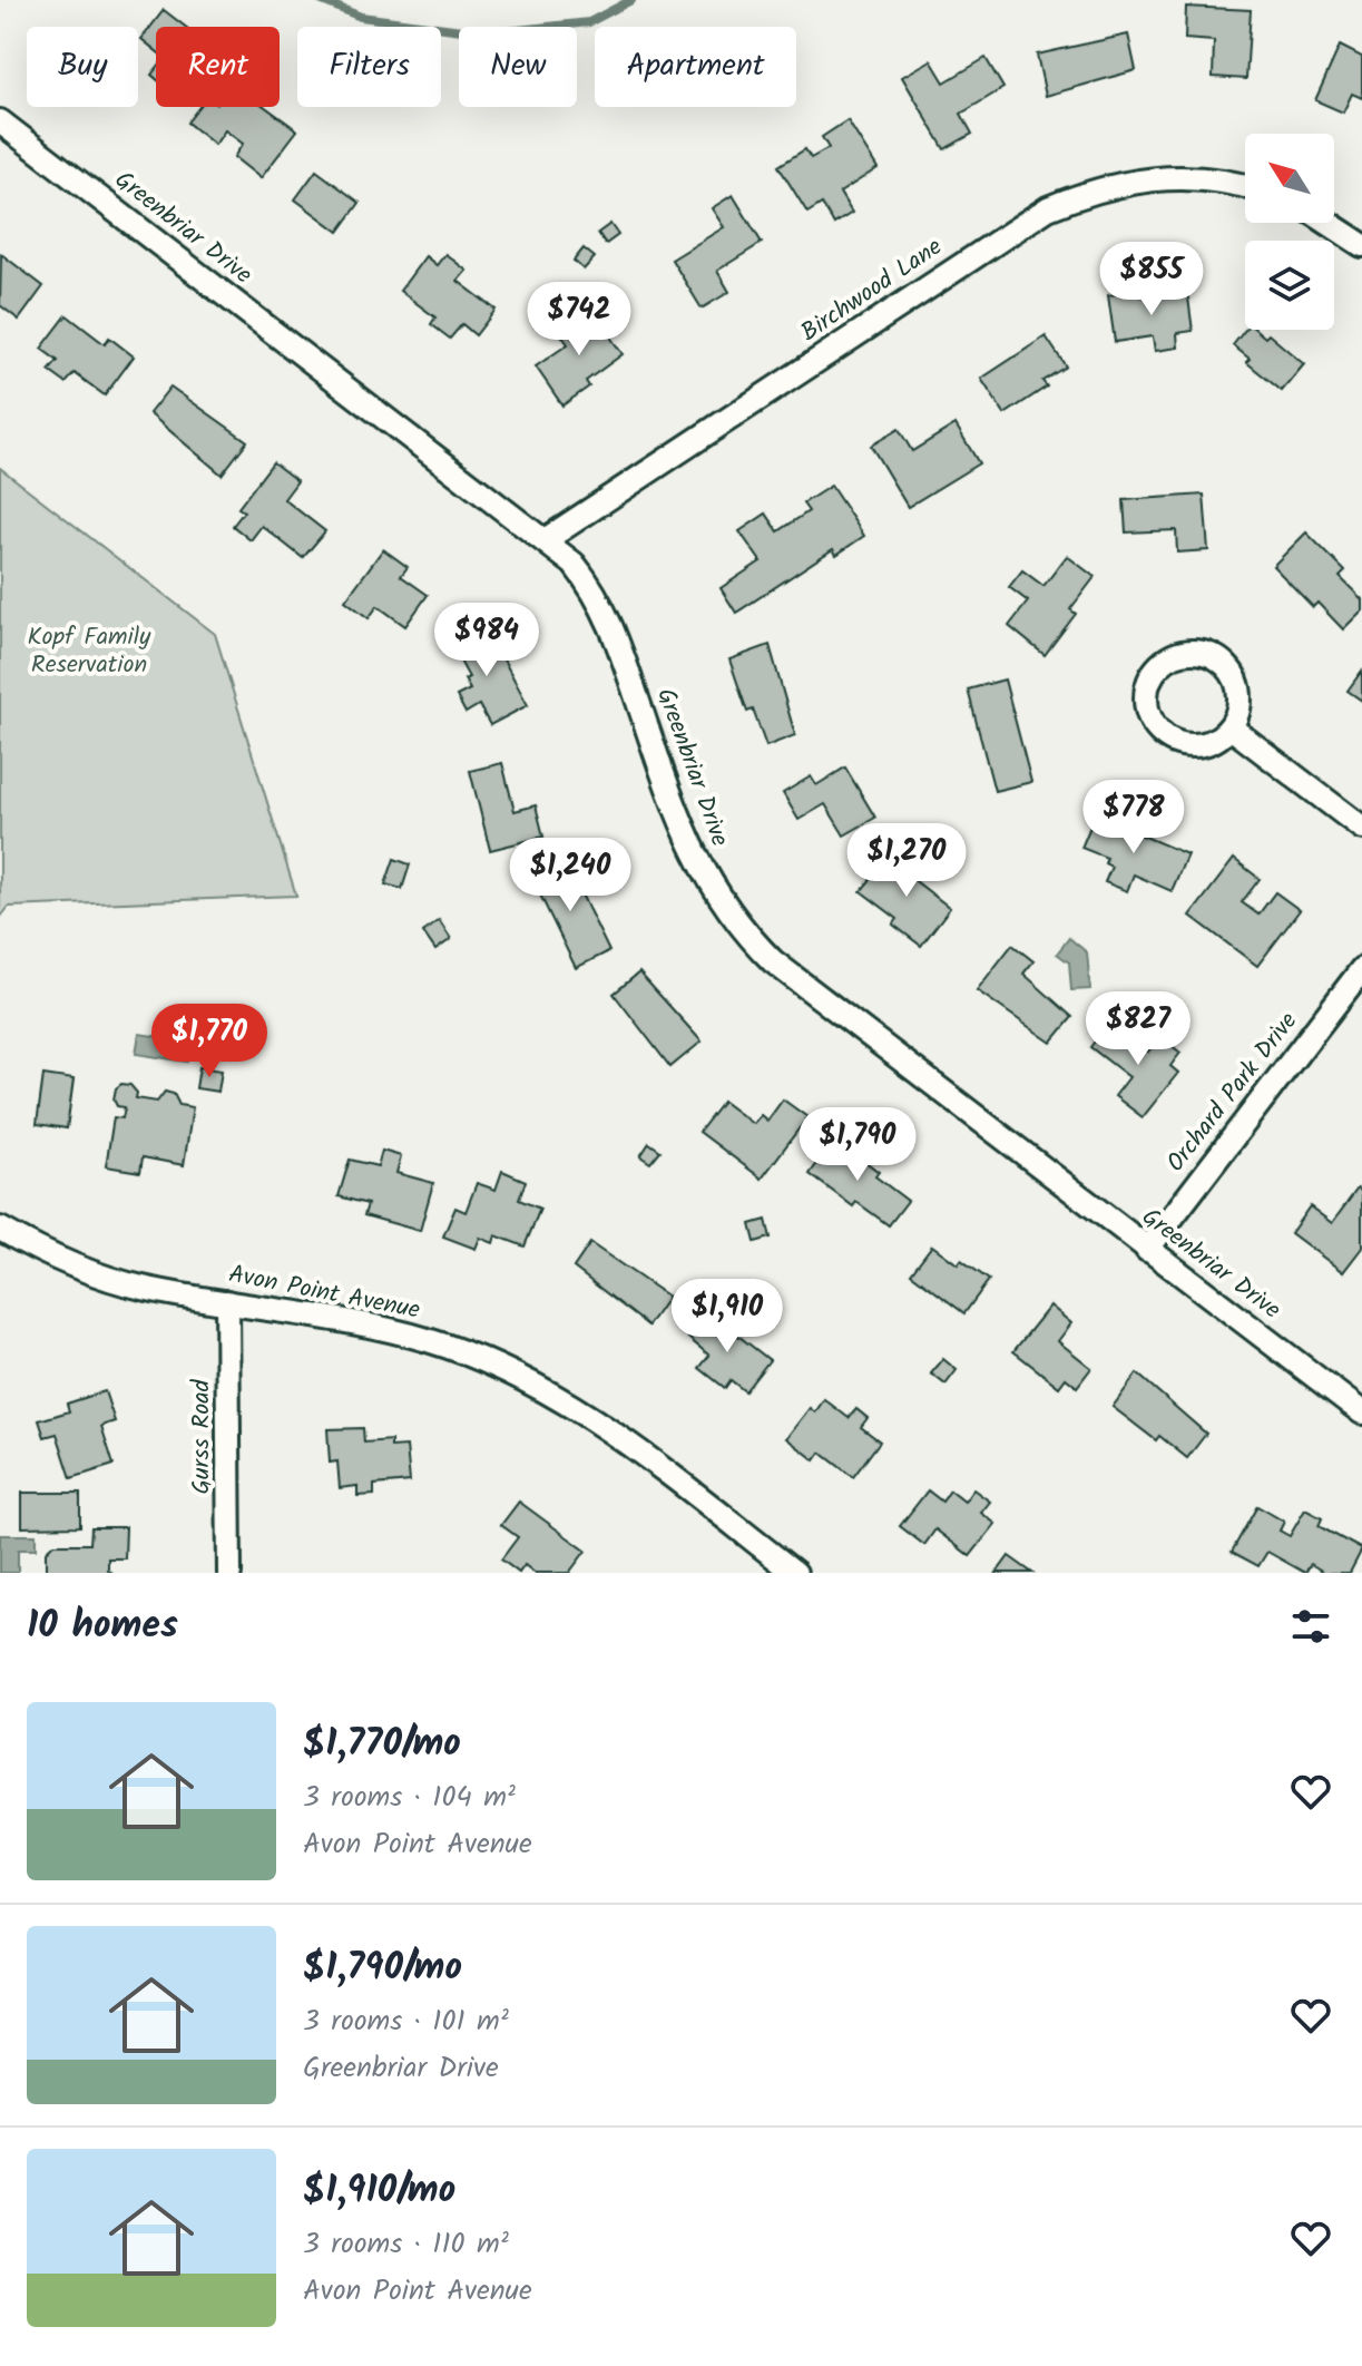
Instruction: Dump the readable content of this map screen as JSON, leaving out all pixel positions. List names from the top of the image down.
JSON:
{
  "streets": {
    "street": [
      "Greenbriar Drive",
      "Birchwood Lane",
      "Orchard Park Drive",
      "Avon Point Avenue",
      "Gurss Road"
    ]
  },
  "crossings": [
    ["Greenbriar Drive", "Birchwood Lane"],
    ["Greenbriar Drive", "Orchard Park Drive"],
    ["Avon Point Avenue", "Gurss Road"]
  ],
  "parks": ["Kopf Family Reservation"],
  "north": "top left",
  "page": {
    "chip": [
      "Buy",
      "Rent",
      "Filters",
      "New",
      "Apartment"
    ],
    "price": [
      "$855",
      "$742",
      "$984",
      "$778",
      "$1,270",
      "$1,240",
      "$827",
      "$1,770",
      "$1,790",
      "$1,910"
    ],
    "heading": "10 homes",
    "list": [
      {
        "name": "$1,770/mo",
        "note": "3 rooms · 104 m² · Avon Point Avenue"
      },
      {
        "name": "$1,790/mo",
        "note": "3 rooms · 101 m² · Greenbriar Drive"
      },
      {
        "name": "$1,910/mo",
        "note": "3 rooms · 110 m² · Avon Point Avenue"
      }
    ]
  }
}
